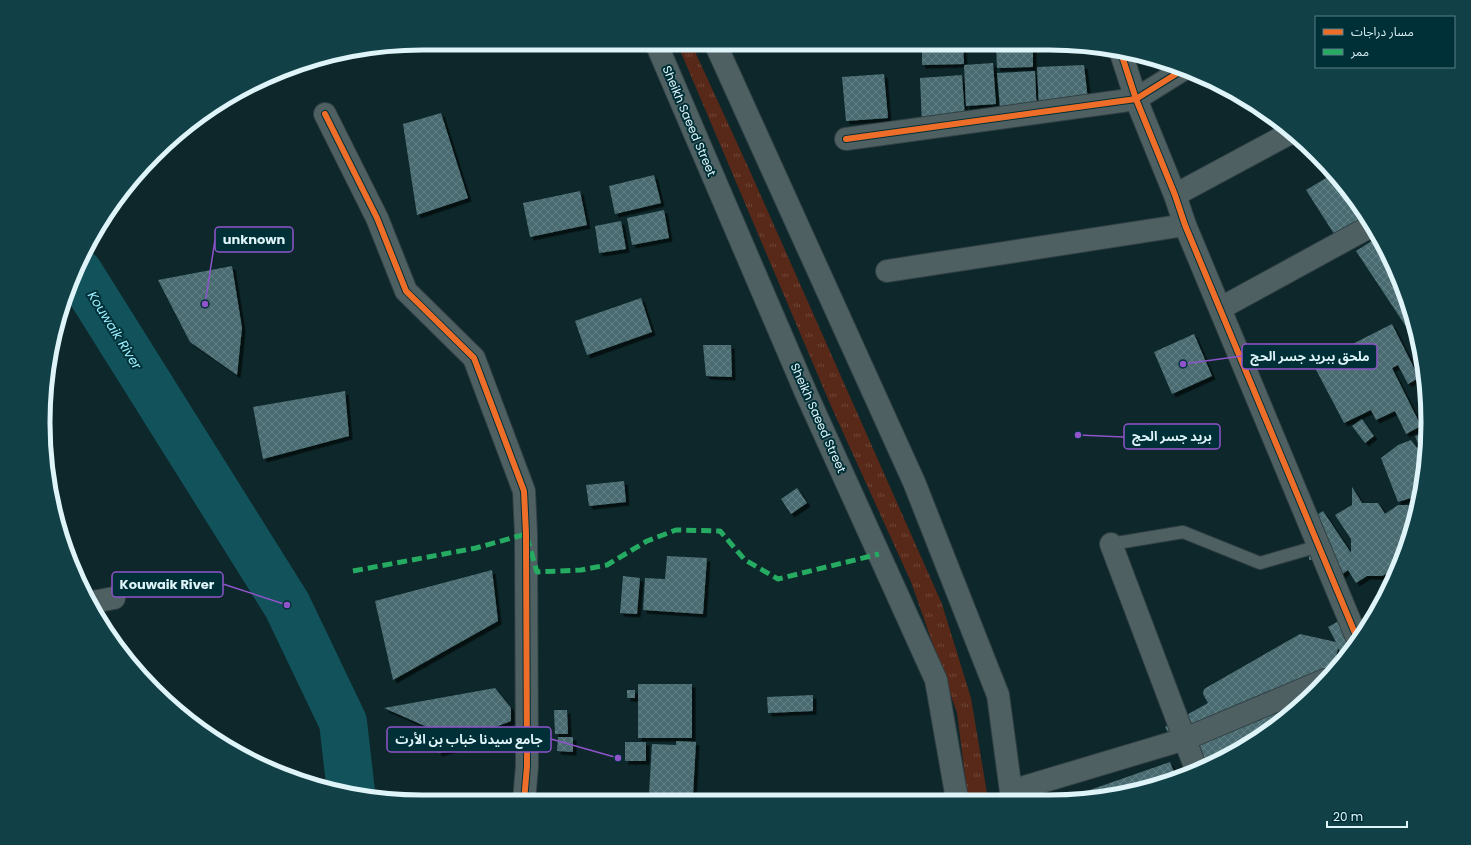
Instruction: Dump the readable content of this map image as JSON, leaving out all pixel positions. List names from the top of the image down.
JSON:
{
  "streets": {
    "street": ["Sheikh Saeed Street"]
  },
  "water": ["Kouwaik River"],
  "places": [
    "unknown",
    "ملحق ببريد جسر الحج",
    "بريد جسر الحج",
    "Kouwaik River",
    "جامع سيدنا خباب بن الأرت"
  ],
  "legend": ["مسار دراجات", "ممر"],
  "scale_bar": "20 m"
}
